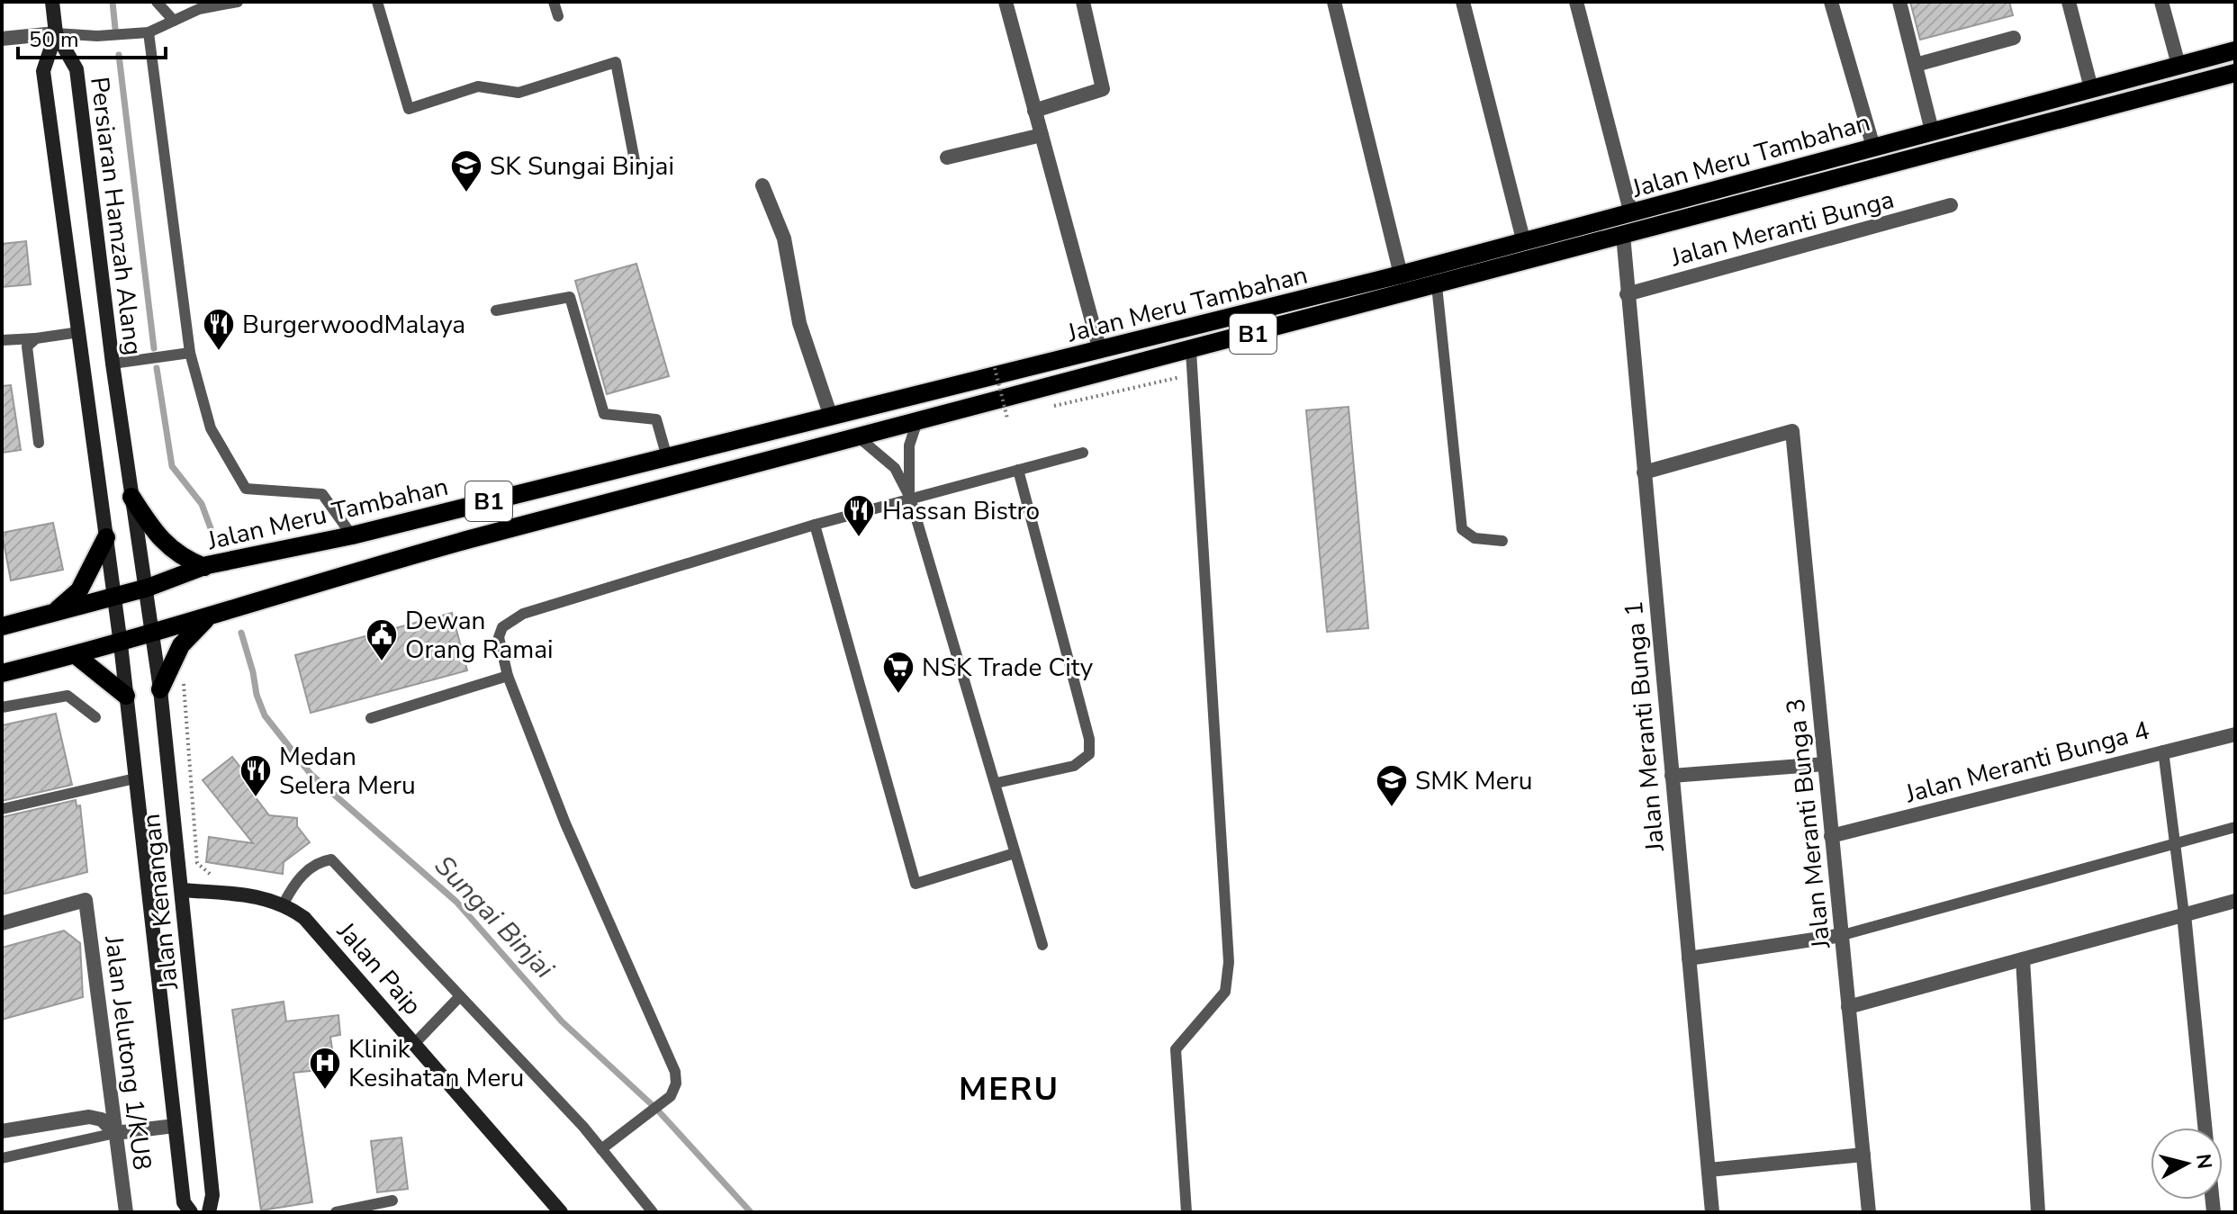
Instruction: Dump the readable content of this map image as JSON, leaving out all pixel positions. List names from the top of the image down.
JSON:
{
  "streets": {
    "main road": ["Jalan Meru Tambahan", "B1"],
    "street": [
      "Persiaran Hamzah Alang",
      "Jalan Meranti Bunga",
      "Jalan Meranti Bunga 1",
      "Jalan Meranti Bunga 4",
      "Jalan Meranti Bunga 3",
      "Jalan Kenangan",
      "Jalan Paip",
      "Jalan Jelutong 1/KU8"
    ]
  },
  "crossings": [
    ["Jalan Meru Tambahan", "Persiaran Hamzah Alang"],
    ["Jalan Meru Tambahan", "Jalan Meranti Bunga 1"],
    ["Jalan Meru Tambahan", "Jalan Kenangan"],
    ["Persiaran Hamzah Alang", "Jalan Kenangan"],
    ["Jalan Meranti Bunga", "Jalan Meranti Bunga 1"],
    ["Jalan Meranti Bunga 1", "Jalan Meranti Bunga 3"],
    ["Jalan Meranti Bunga 4", "Jalan Meranti Bunga 3"],
    ["Jalan Kenangan", "Jalan Paip"]
  ],
  "districts": ["MERU"],
  "water": ["Sungai Binjai"],
  "places": {
    "school or university": ["SK Sungai Binjai", "SMK Meru"],
    "restaurant": ["BurgerwoodMalaya", "Hassan Bistro", "Medan Selera Meru"],
    "public building": ["Dewan Orang Ramai"],
    "supermarket": ["NSK Trade City"],
    "hospital": ["Klinik Kesihatan Meru"]
  },
  "scale_bar": "50 m",
  "north": "right"
}
